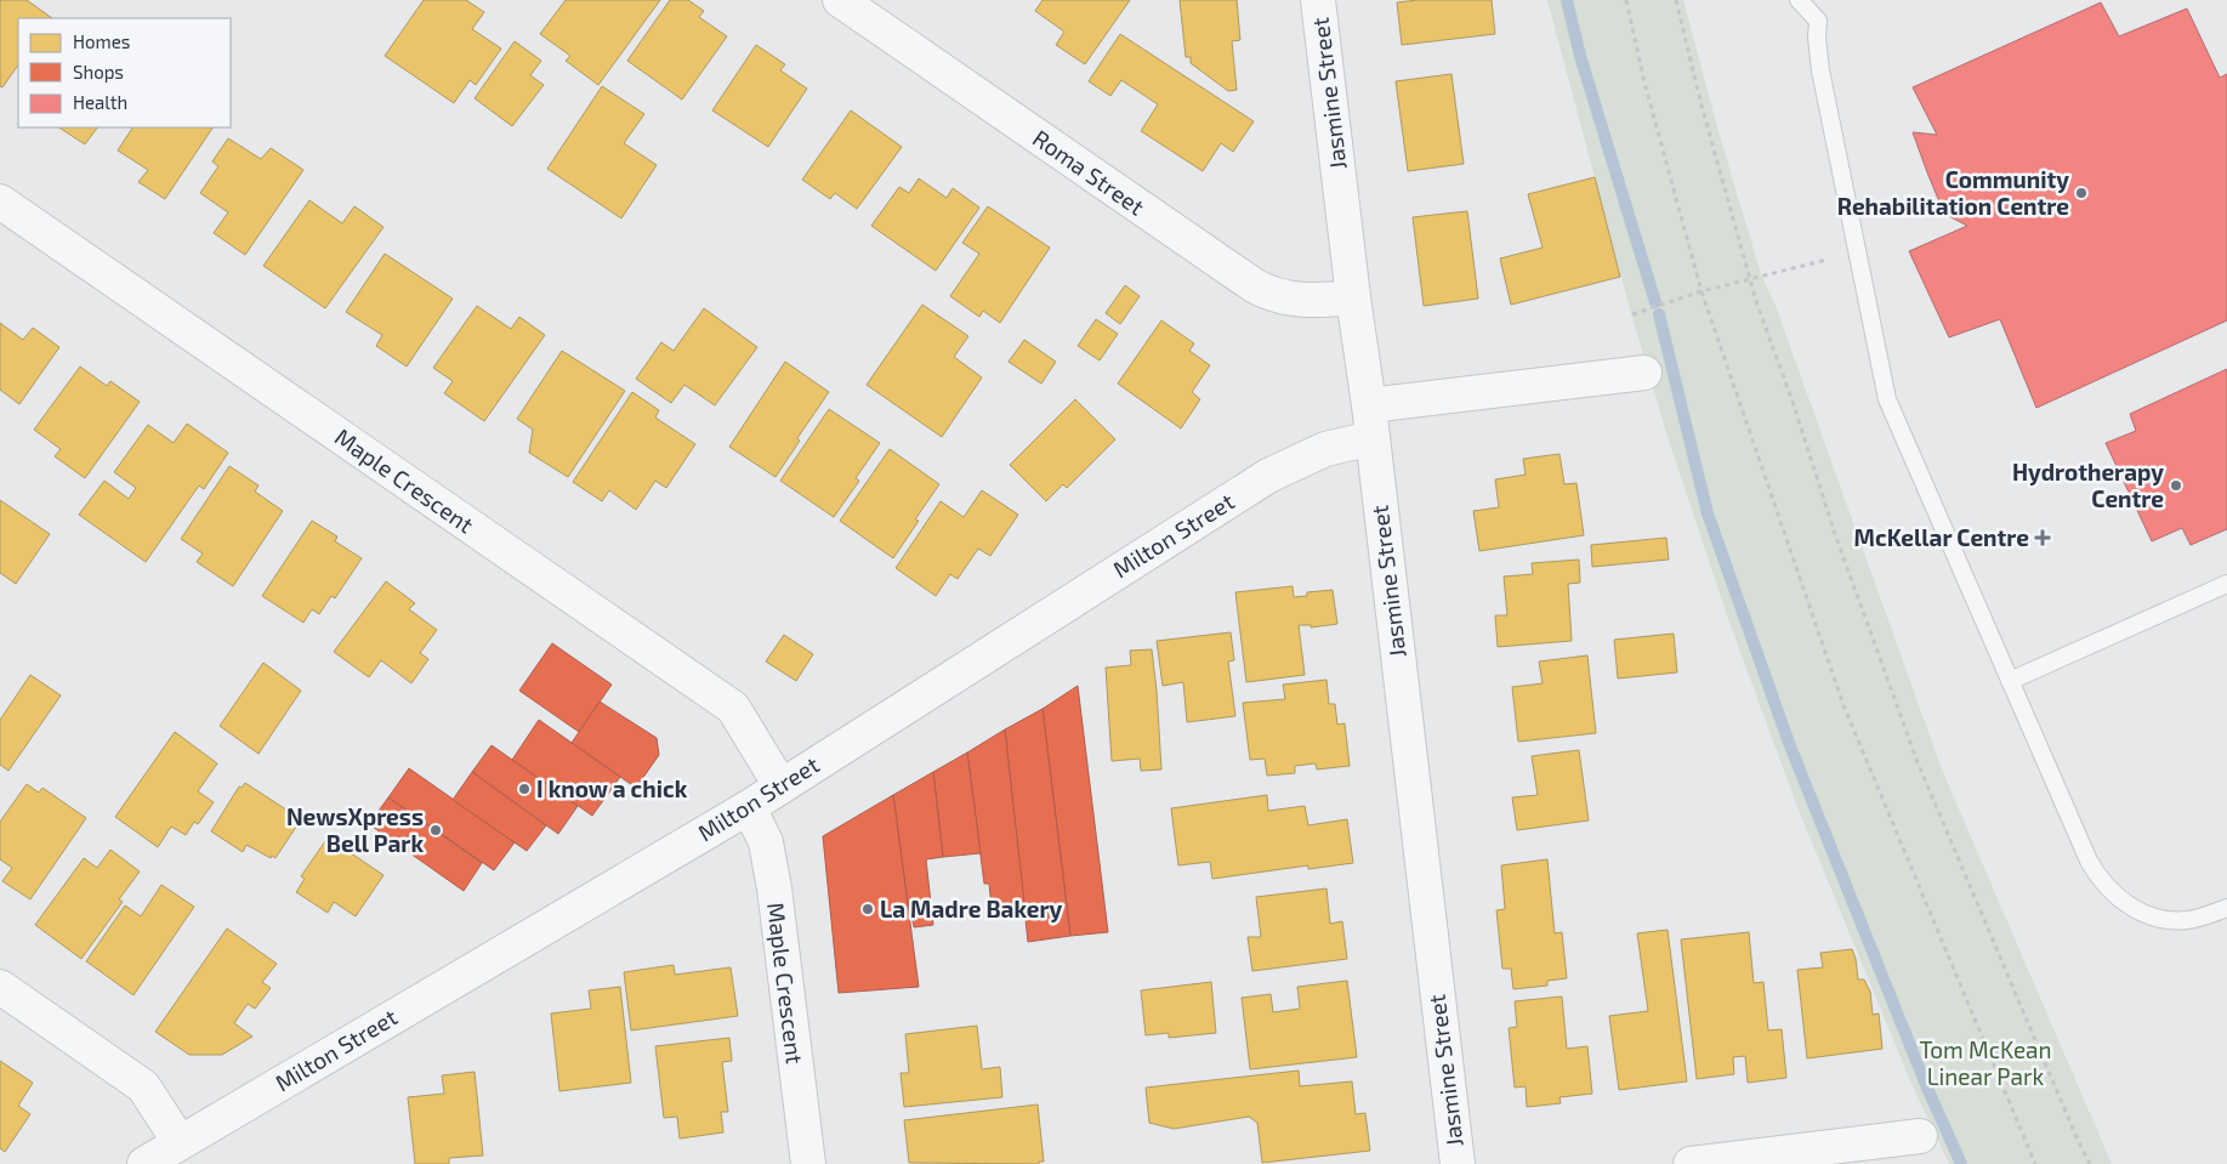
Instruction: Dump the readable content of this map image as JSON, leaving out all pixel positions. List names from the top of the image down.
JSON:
{
  "streets": {
    "street": [
      "Jasmine Street",
      "Roma Street",
      "Maple Crescent",
      "Milton Street"
    ]
  },
  "crossings": [
    ["Jasmine Street", "Roma Street"],
    ["Jasmine Street", "Milton Street"],
    ["Maple Crescent", "Milton Street"]
  ],
  "parks": ["Tom McKean Linear Park"],
  "places": {
    "other": [
      "Community Rehabilitation Centre",
      "Hydrotherapy Centre",
      "I know a chick",
      "NewsXpress Bell Park",
      "La Madre Bakery"
    ],
    "health": ["McKellar Centre"]
  },
  "legend": ["Homes", "Shops", "Health"]
}
